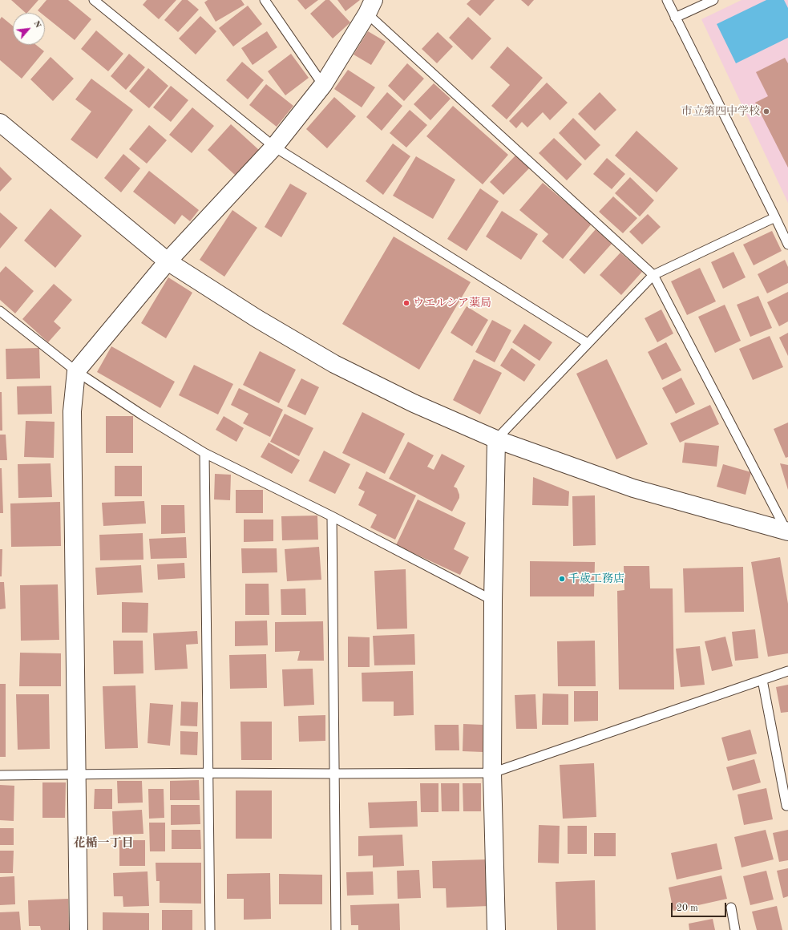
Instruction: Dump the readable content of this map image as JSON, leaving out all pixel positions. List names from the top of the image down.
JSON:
{
  "districts": ["花楯一丁目"],
  "places": ["市立第四中学校", "ウエルシア薬局", "千歳工務店"],
  "scale_bar": "20 m",
  "north": "top right"
}
